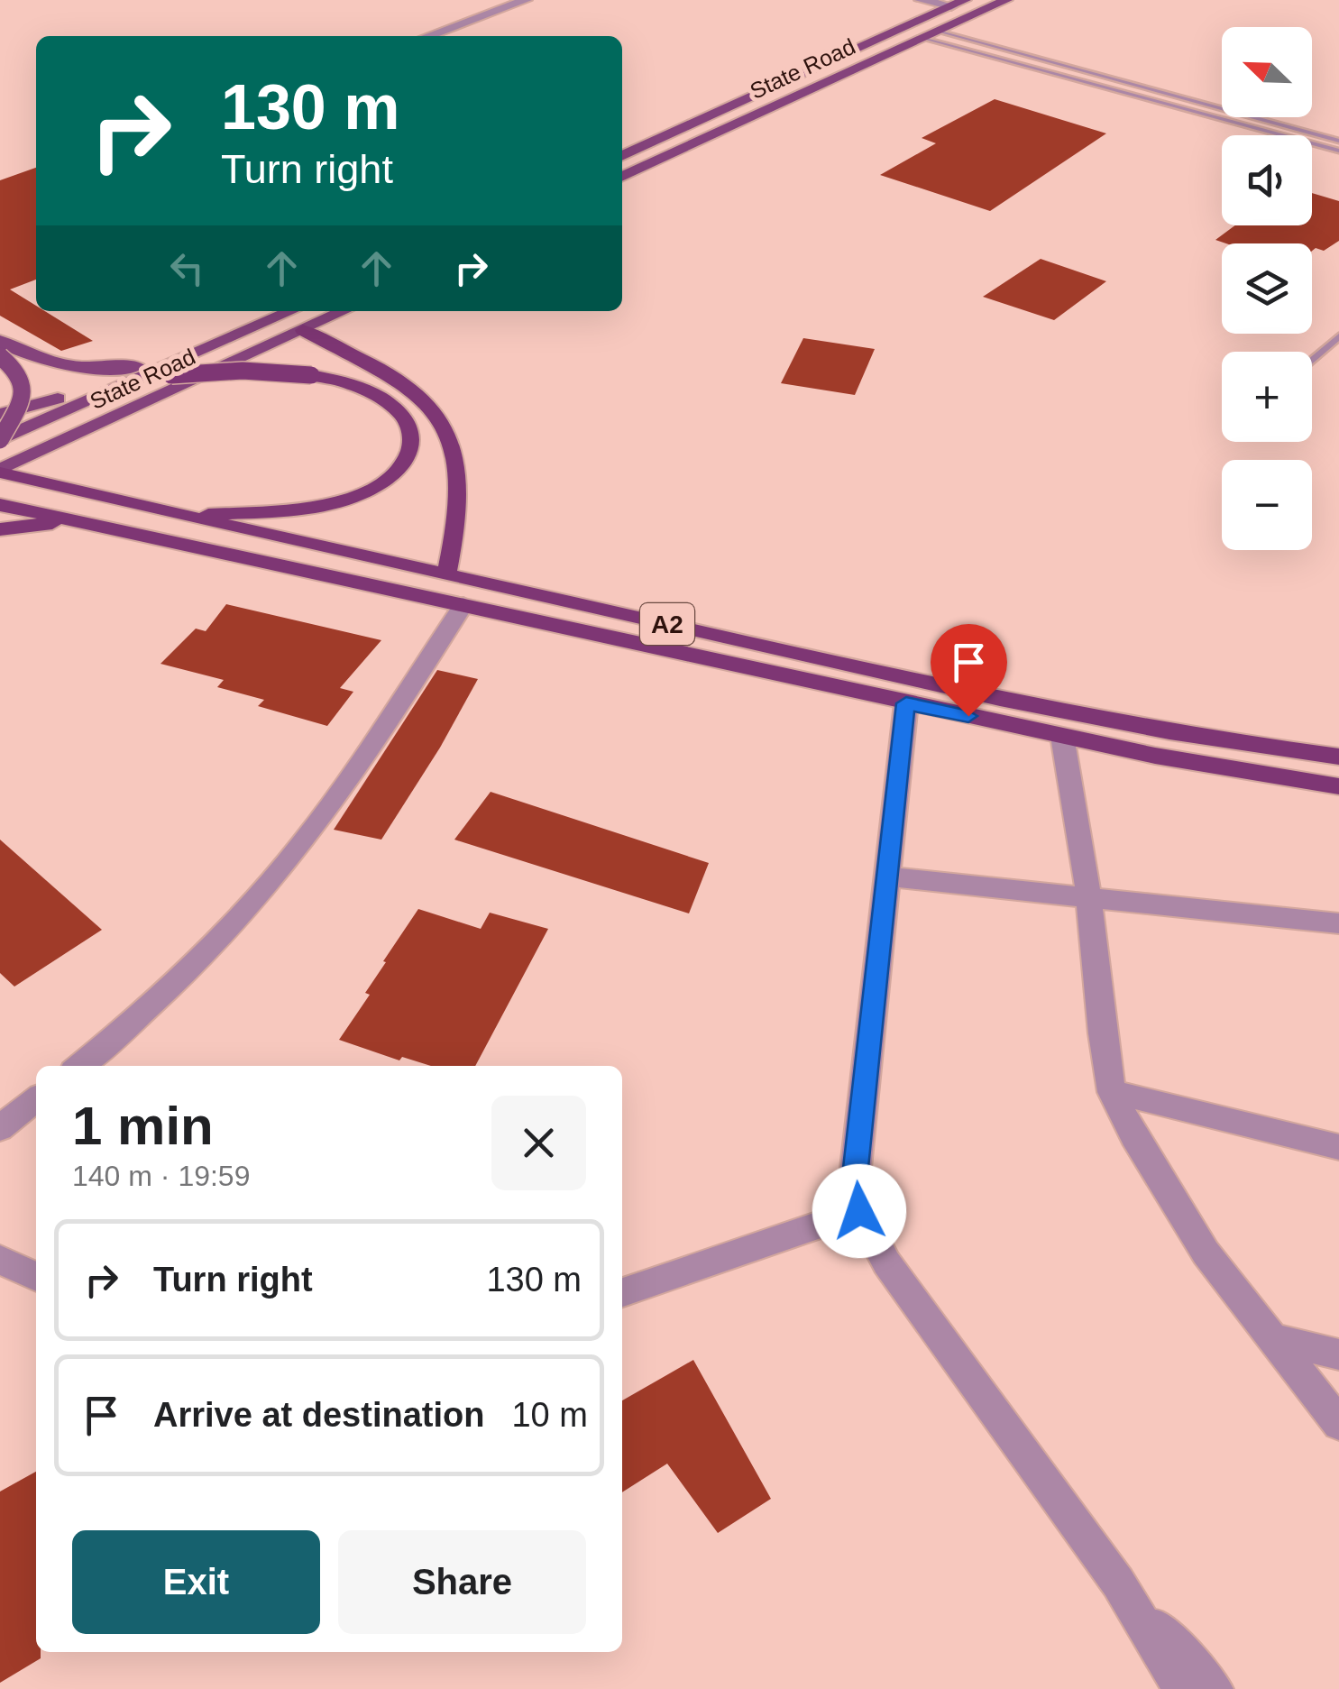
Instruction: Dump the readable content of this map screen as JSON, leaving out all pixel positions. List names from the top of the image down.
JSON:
{
  "streets": {
    "highway": ["A2"],
    "main road": ["State Road"]
  },
  "crossings": [
    ["State Road", "A2"]
  ],
  "north": "top left",
  "page": {
    "map_buttons": ["+", "−"],
    "turn": ["130 m", "Turn right"],
    "heading": ["1 min", "140 m · 19:59"],
    "list": [
      {
        "name": "Turn right",
        "value": "130 m"
      },
      {
        "name": "Arrive at destination",
        "value": "10 m"
      }
    ],
    "buttons": ["Exit", "Share"]
  }
}
